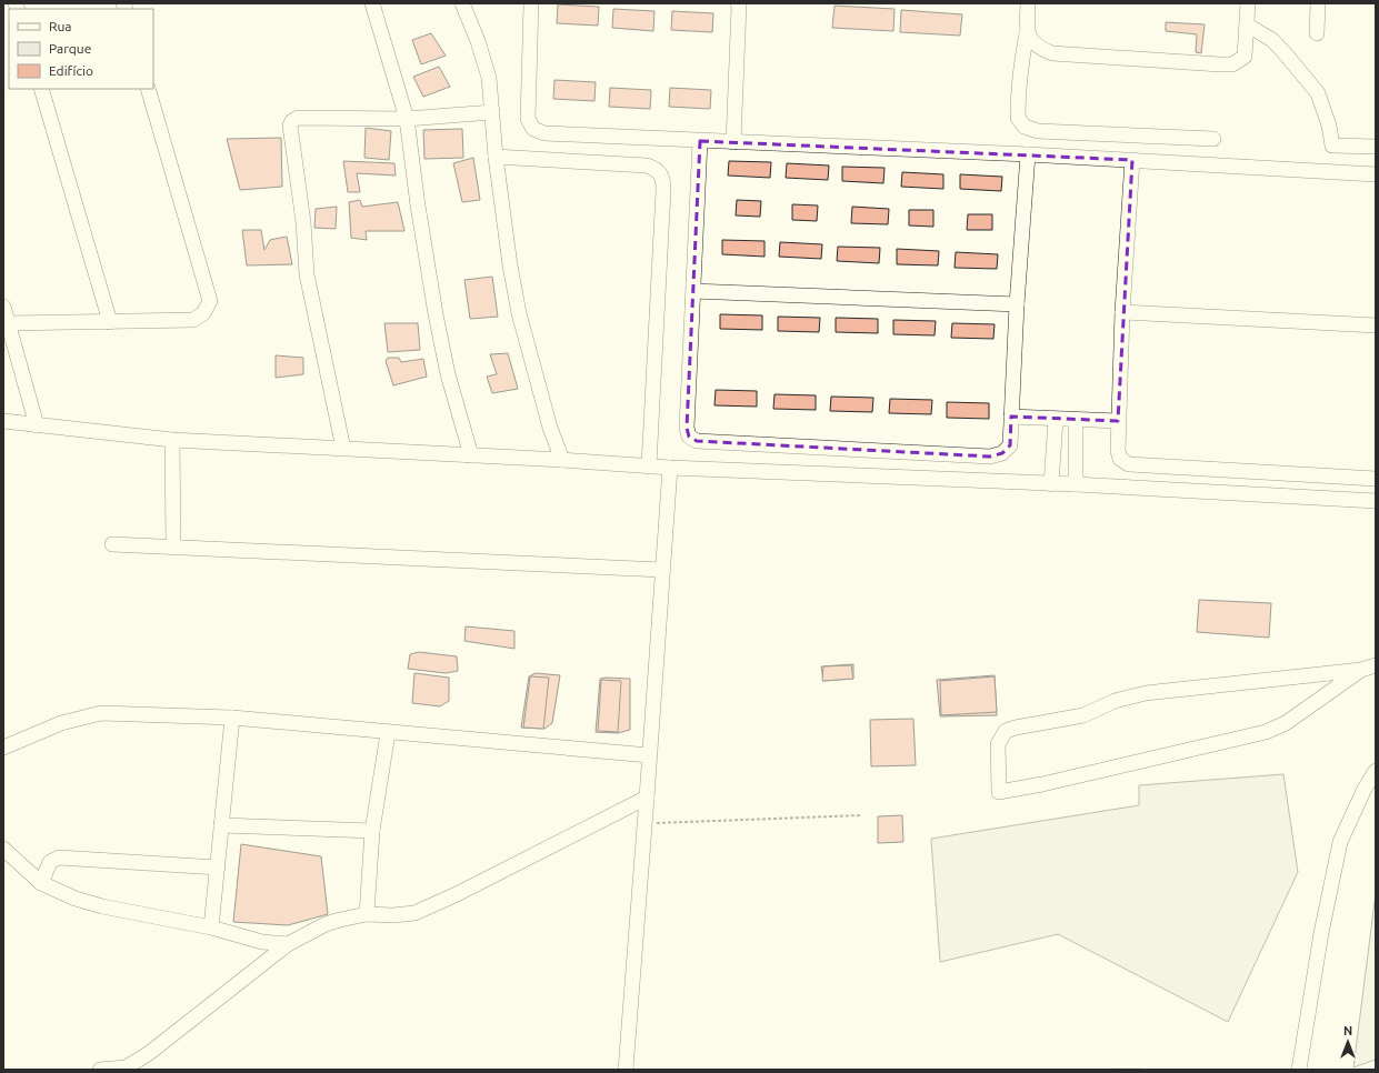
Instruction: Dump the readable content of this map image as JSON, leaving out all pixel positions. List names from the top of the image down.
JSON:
{
  "legend": ["Rua", "Parque", "Edifício"],
  "north": "top"
}
